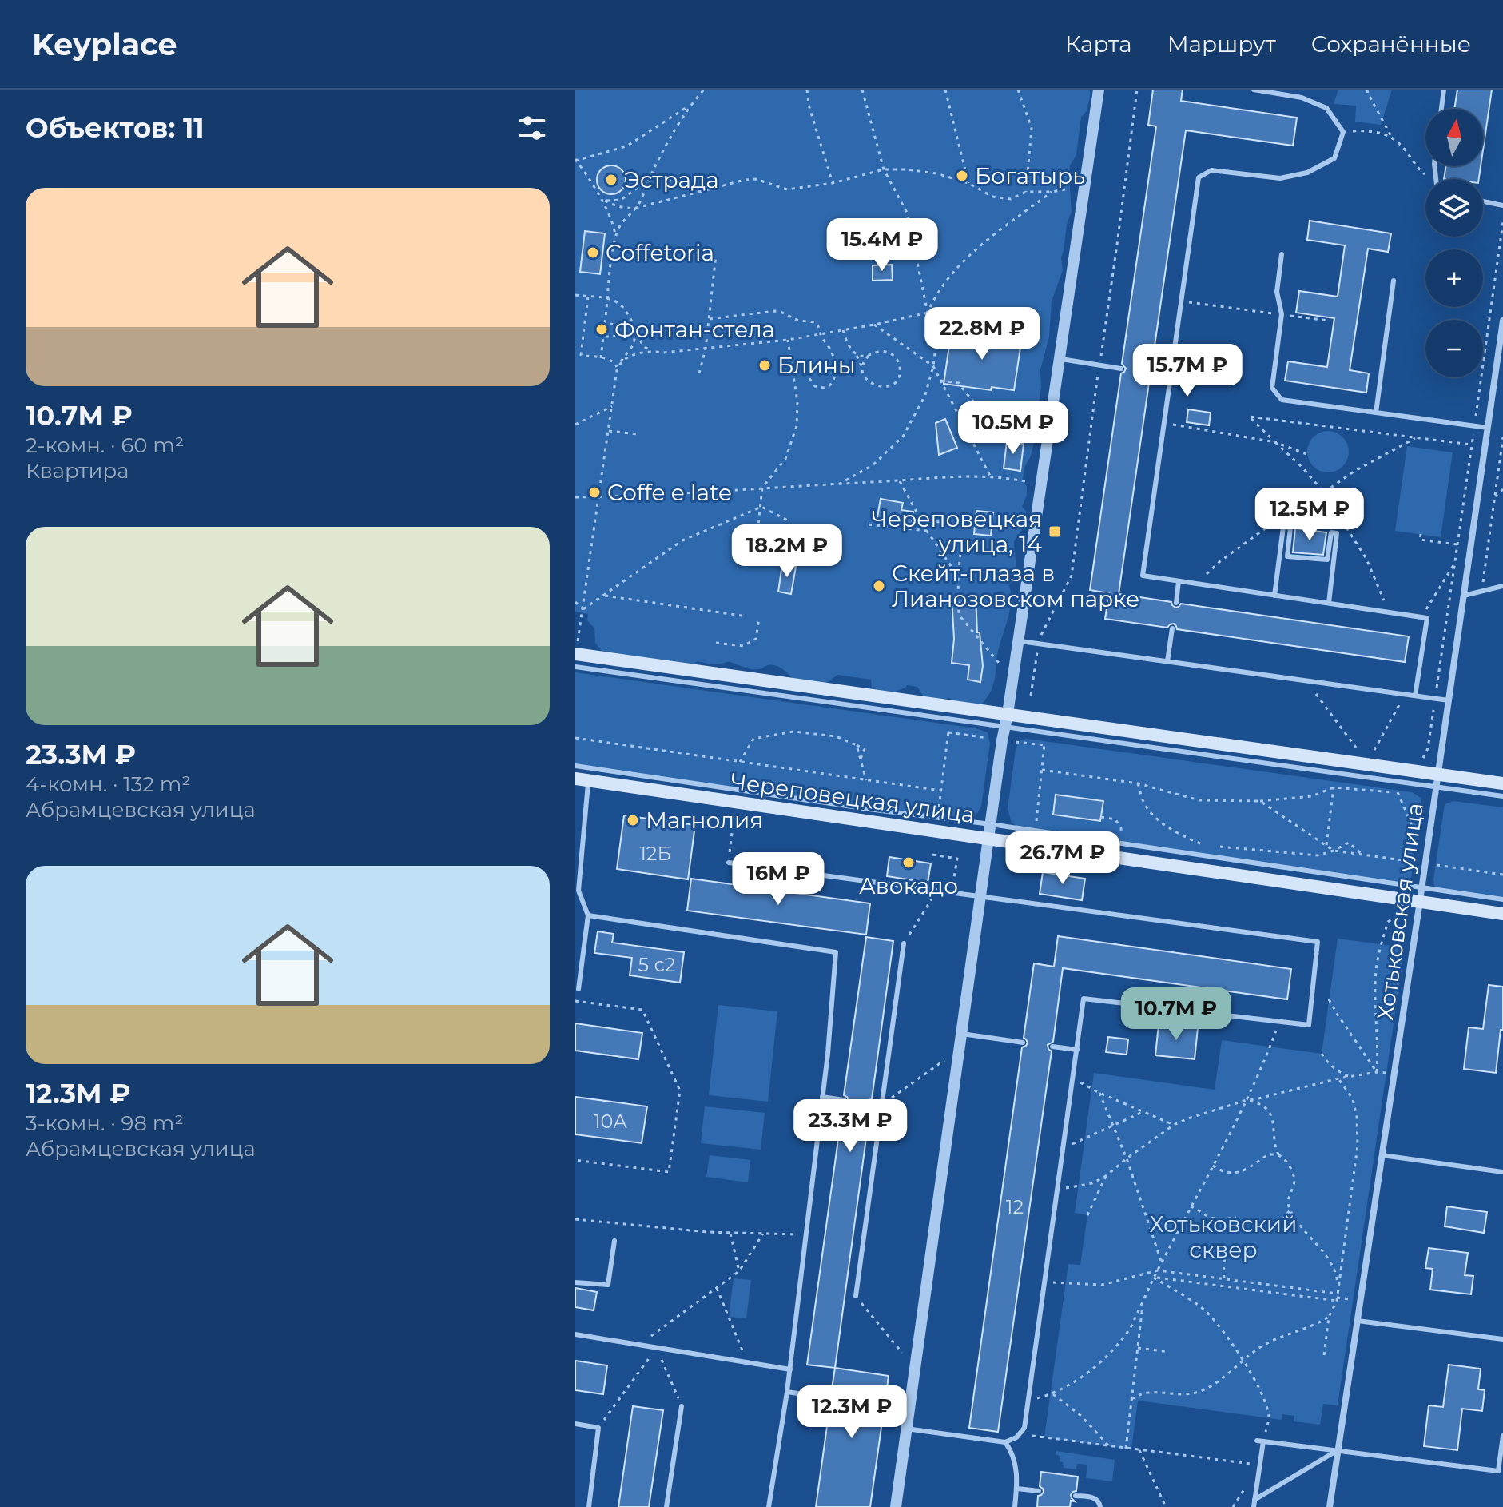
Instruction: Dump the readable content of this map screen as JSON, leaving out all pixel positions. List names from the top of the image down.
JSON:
{
  "streets": {
    "main road": ["Череповецкая улица"],
    "street": ["Хотьковская улица"]
  },
  "crossings": [
    ["Череповецкая улица", "Хотьковская улица"]
  ],
  "parks": ["Хотьковский сквер"],
  "places": {
    "other": [
      "Богатырь",
      "Эстрада",
      "Coffetoria",
      "Фонтан-стела",
      "Блины",
      "Coffe e late",
      "Скейт-плаза в Лианозовском парке",
      "Магнолия",
      "Авокадо"
    ],
    "transit": ["Череповецкая улица, 14"]
  },
  "house_numbers": [
    "12Б",
    "5 с2",
    "10А",
    "12"
  ],
  "north": "top",
  "page": {
    "header": "Keyplace",
    "nav": ["Карта", "Маршрут", "Сохранённые"],
    "heading": "Объектов: 11",
    "map_buttons": ["+", "−"],
    "list": [
      {
        "name": "10.7M ₽",
        "note": "2-комн. · 60 m² · Квартира"
      },
      {
        "name": "23.3M ₽",
        "note": "4-комн. · 132 m² · Абрамцевская улица"
      },
      {
        "name": "12.3M ₽",
        "note": "3-комн. · 98 m² · Абрамцевская улица"
      }
    ],
    "price": [
      "15.4M ₽",
      "22.8M ₽",
      "15.7M ₽",
      "10.5M ₽",
      "12.5M ₽",
      "18.2M ₽",
      "26.7M ₽",
      "16M ₽",
      "10.7M ₽",
      "23.3M ₽",
      "12.3M ₽"
    ]
  }
}
